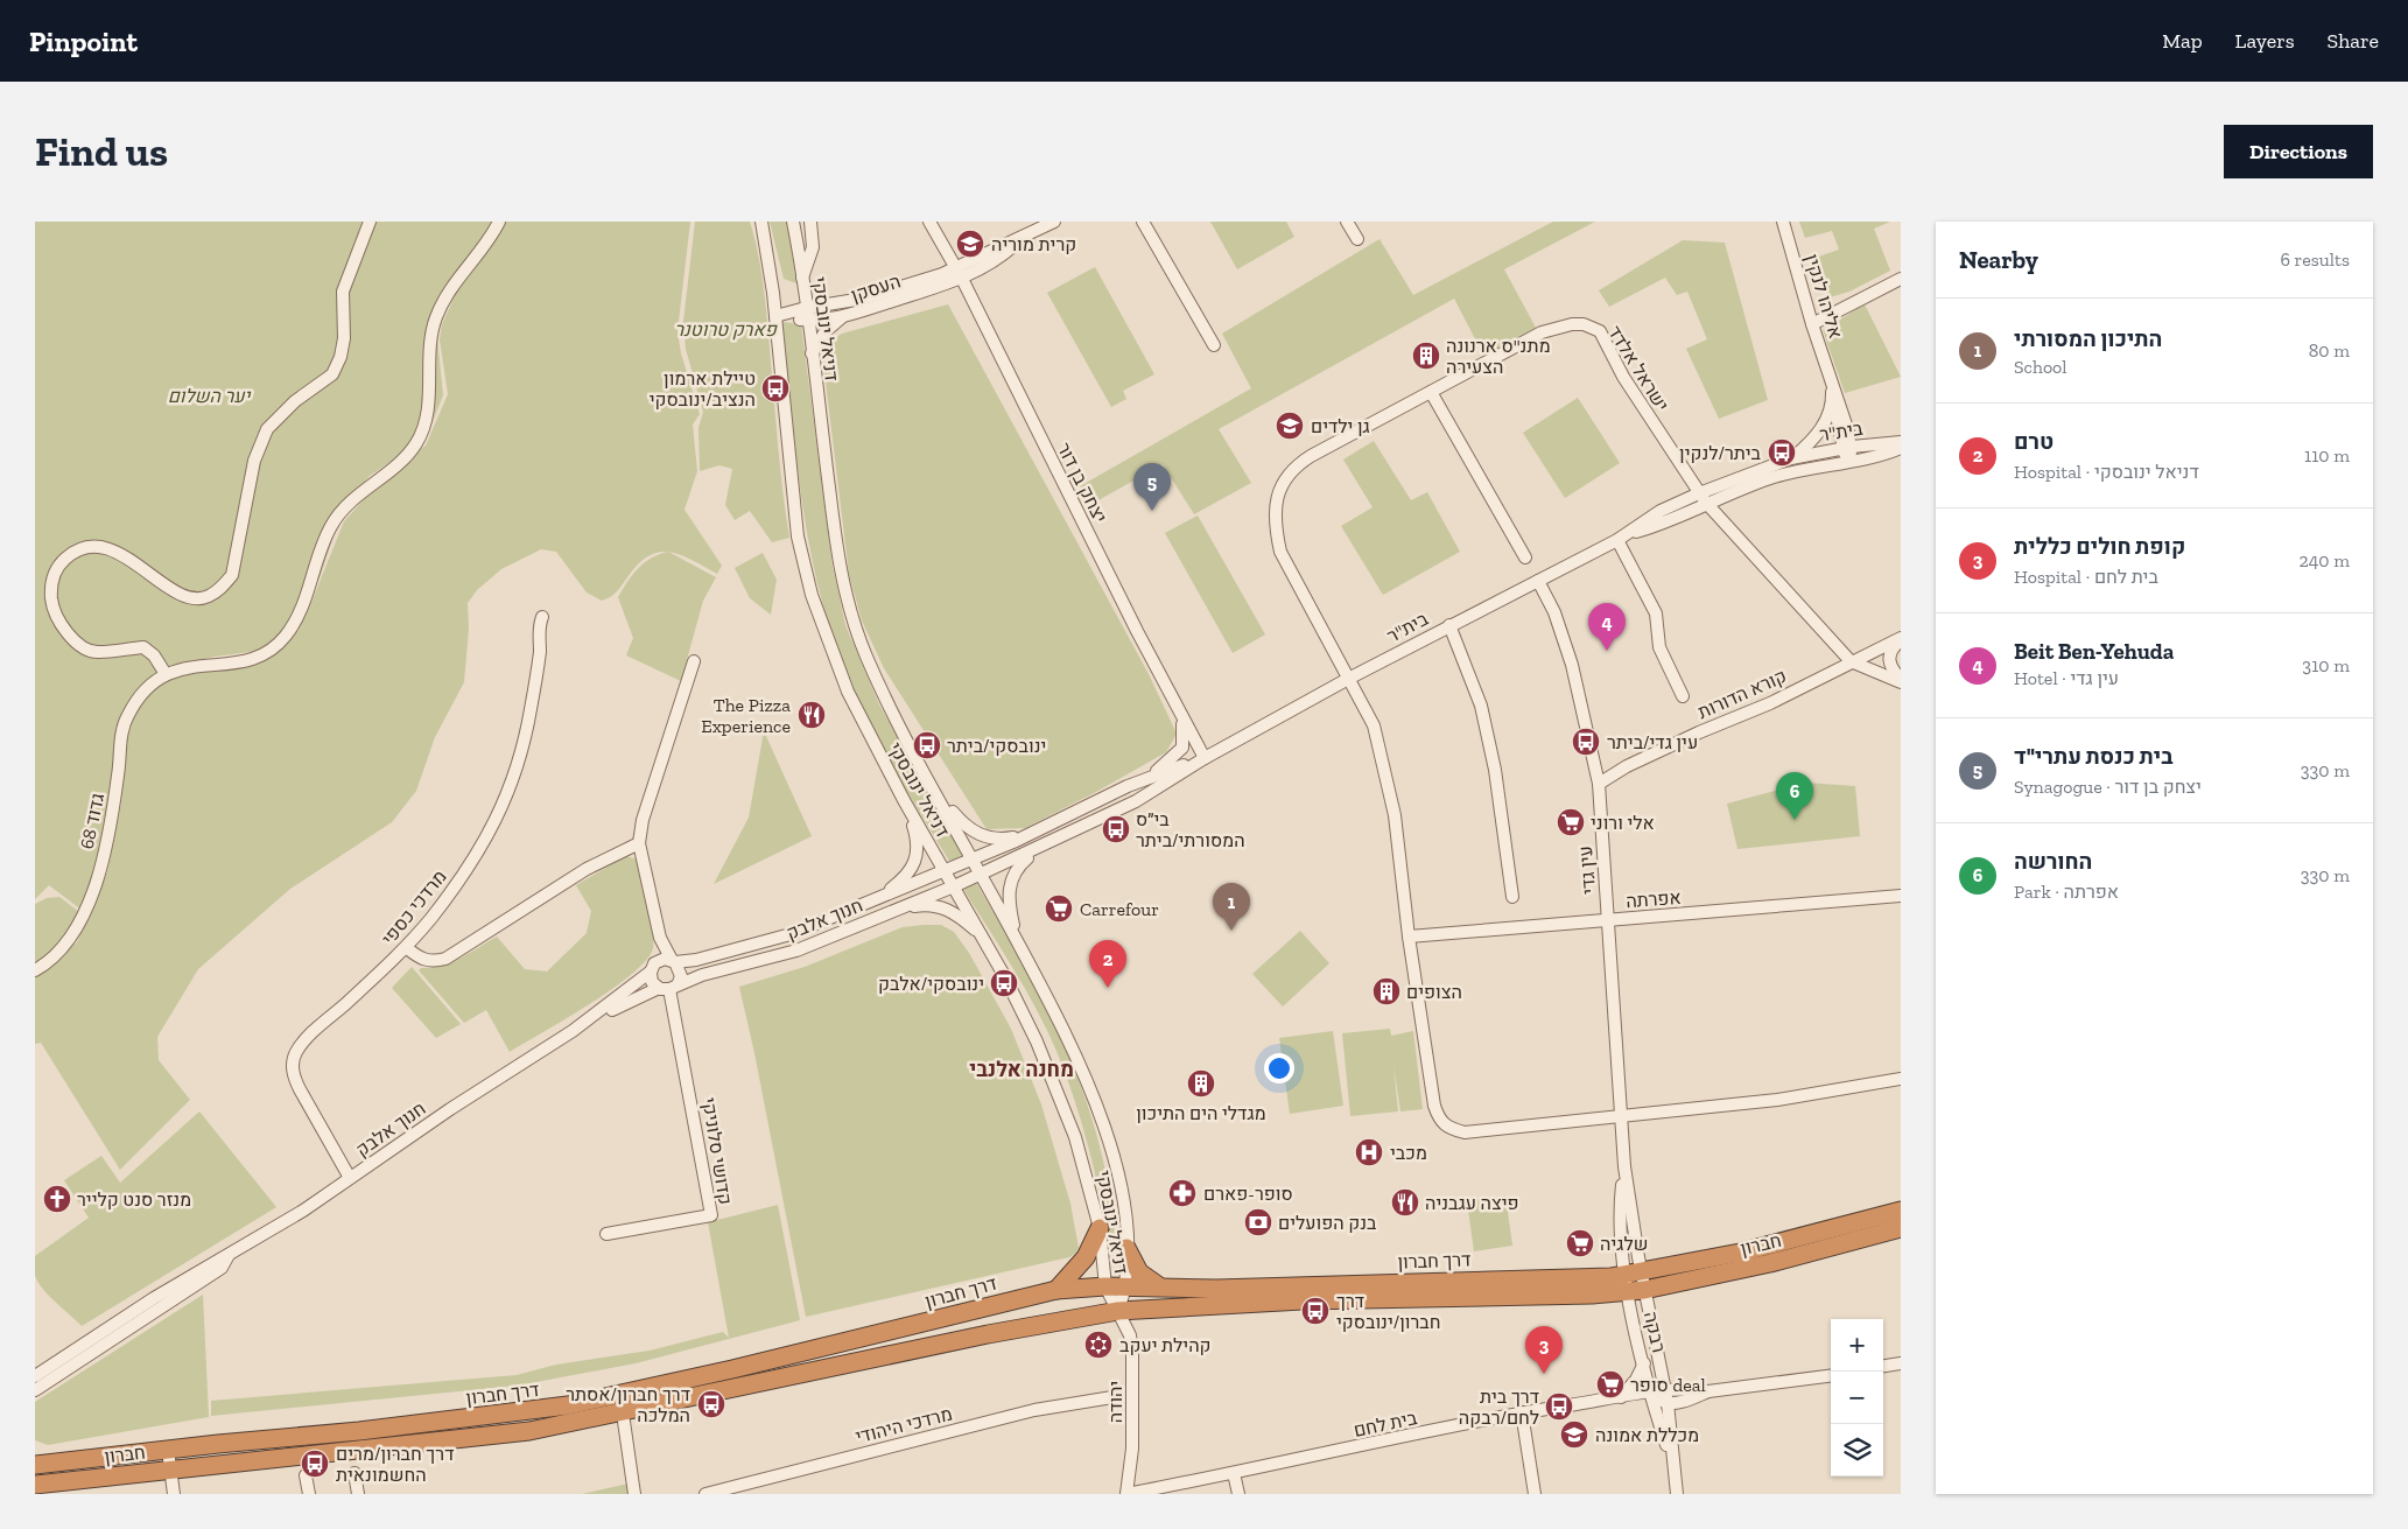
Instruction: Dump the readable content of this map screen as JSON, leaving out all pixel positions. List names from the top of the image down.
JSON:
{
  "streets": {
    "highway": ["חברון", "דרך חברון"],
    "street": [
      "העסקן",
      "אליהו לנקין",
      "דניאל ינובסקי",
      "ישראל אלדד",
      "בית\"ר",
      "יצחק בן דור",
      "קורא הדורות",
      "גדוד 68",
      "עין גדי",
      "אפרתה",
      "מרדכי כספי",
      "חנוך אלבק",
      "קדושי סלוניקי",
      "רבקה",
      "יהודה",
      "בית לחם",
      "מרדכי היהודי"
    ]
  },
  "crossings": [
    ["העסקן", "דניאל ינובסקי"],
    ["העסקן", "יצחק בן דור"],
    ["אליהו לנקין", "בית\"ר"],
    ["דניאל ינובסקי", "בית\"ר"],
    ["דניאל ינובסקי", "חנוך אלבק"],
    ["דניאל ינובסקי", "דרך חברון"],
    ["דניאל ינובסקי", "יהודה"],
    ["ישראל אלדד", "בית\"ר"],
    ["ישראל אלדד", "קורא הדורות"],
    ["ישראל אלדד", "עין גדי"],
    ["ישראל אלדד", "אפרתה"],
    ["בית\"ר", "יצחק בן דור"],
    ["בית\"ר", "עין גדי"],
    ["בית\"ר", "חנוך אלבק"],
    ["קורא הדורות", "עין גדי"],
    ["עין גדי", "אפרתה"],
    ["עין גדי", "חברון"],
    ["עין גדי", "דרך חברון"],
    ["עין גדי", "רבקה"],
    ["מרדכי כספי", "חנוך אלבק"],
    ["חנוך אלבק", "קדושי סלוניקי"],
    ["חברון", "דרך חברון"],
    ["חברון", "רבקה"],
    ["דרך חברון", "רבקה"],
    ["דרך חברון", "יהודה"],
    ["רבקה", "בית לחם"],
    ["יהודה", "בית לחם"]
  ],
  "districts": ["מחנה אלנבי"],
  "parks": ["פארק טרוטנר", "יער השלום"],
  "places": {
    "school or university": ["קרית מוריה", "גן ילדים", "מכללת אמונה"],
    "building": ["מתנ\"ס ארנונה הצעירה", "הצופים", "מגדלי הים התיכון"],
    "bus stop": [
      "טיילת ארמון הנציב/ינובסקי",
      "ביתר/לנקין",
      "עין גדי/ביתר",
      "ינובסקי/ביתר",
      "בי״ס המסורתי/ביתר",
      "ינובסקי/אלבק",
      "דרך חברון/ינובסקי",
      "דרך חברון/אסתר המלכה",
      "דרך בית לחם/רבקה",
      "דרך חברון/מרים החשמונאית"
    ],
    "restaurant": ["The Pizza Experience", "פיצה עגבניה"],
    "supermarket": [
      "אלי ורוני",
      "Carrefour",
      "שלגיה",
      "סופר deal"
    ],
    "hospital": ["מכבי"],
    "pharmacy": ["סופר-פארם"],
    "church": ["מנזר סנט קלייר"],
    "bank": ["בנק הפועלים"],
    "synagogue": ["קהילת יעקב"]
  },
  "page": {
    "header": "Pinpoint",
    "nav": ["Map", "Layers", "Share"],
    "buttons": "Directions",
    "title": "Find us",
    "heading": ["Nearby", "6 results"],
    "list": [
      {
        "mark": "1",
        "name": "התיכון המסורתי",
        "note": "School",
        "value": "80 m"
      },
      {
        "mark": "2",
        "name": "טרם",
        "note": "Hospital · דניאל ינובסקי",
        "value": "110 m"
      },
      {
        "mark": "3",
        "name": "קופת חולים כללית",
        "note": "Hospital · בית לחם",
        "value": "240 m"
      },
      {
        "mark": "4",
        "name": "Beit Ben-Yehuda",
        "note": "Hotel · עין גדי",
        "value": "310 m"
      },
      {
        "mark": "5",
        "name": "בית כנסת עתרי\"ד",
        "note": "Synagogue · יצחק בן דור",
        "value": "330 m"
      },
      {
        "mark": "6",
        "name": "החורשה",
        "note": "Park · אפרתה",
        "value": "330 m"
      }
    ],
    "pins": [
      "5",
      "4",
      "6",
      "1",
      "2",
      "3"
    ],
    "map_buttons": ["+", "−"]
  }
}
